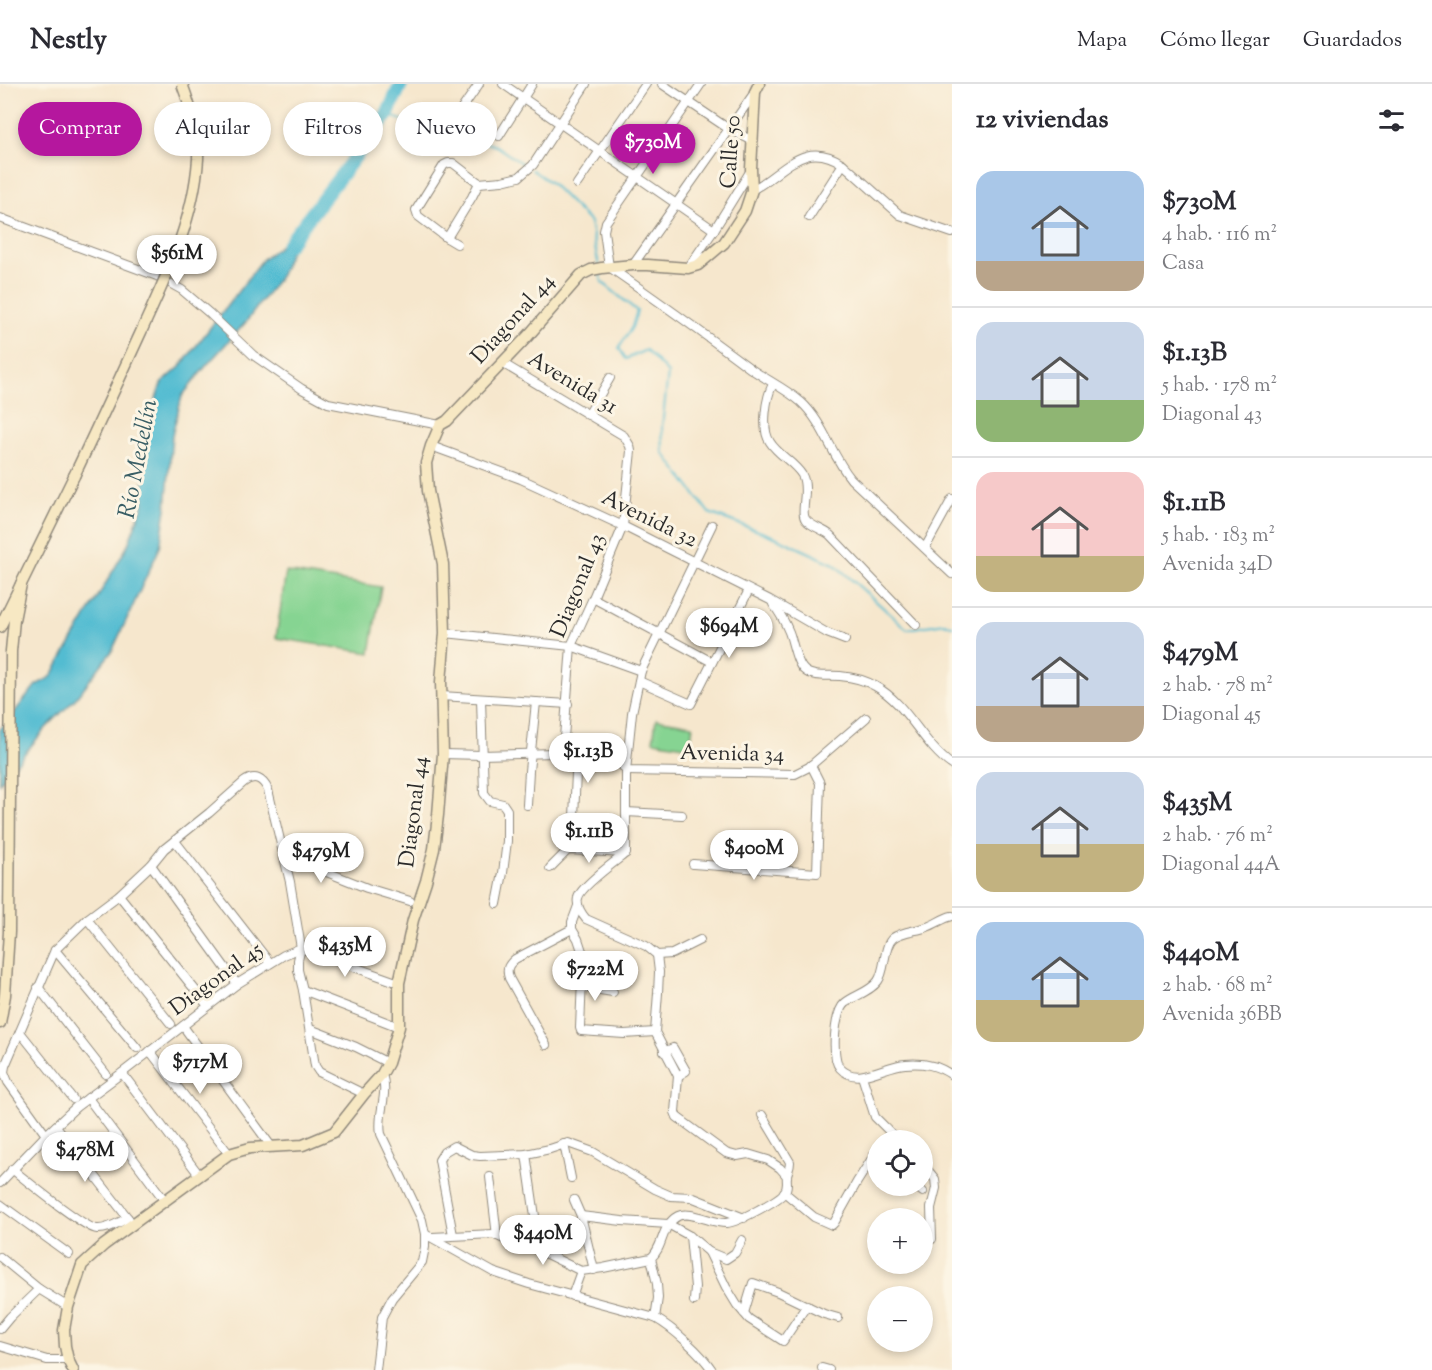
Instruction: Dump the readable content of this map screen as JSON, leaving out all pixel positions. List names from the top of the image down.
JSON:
{
  "streets": {
    "main road": ["Calle 50", "Diagonal 44"],
    "street": [
      "Avenida 31",
      "Avenida 32",
      "Diagonal 43",
      "Avenida 34",
      "Diagonal 45"
    ]
  },
  "crossings": [
    ["Diagonal 44", "Avenida 31"],
    ["Diagonal 44", "Avenida 32"],
    ["Avenida 31", "Diagonal 43"],
    ["Avenida 32", "Diagonal 43"]
  ],
  "water": ["Río Medellín"],
  "page": {
    "header": "Nestly",
    "nav": ["Mapa", "Cómo llegar", "Guardados"],
    "heading": "12 viviendas",
    "chip": [
      "Comprar",
      "Alquilar",
      "Filtros",
      "Nuevo"
    ],
    "price": [
      "$730M",
      "$561M",
      "$694M",
      "$1.13B",
      "$1.11B",
      "$400M",
      "$479M",
      "$435M",
      "$722M",
      "$717M",
      "$478M",
      "$440M"
    ],
    "list": [
      {
        "name": "$730M",
        "note": "4 hab. · 116 m² · Casa"
      },
      {
        "name": "$1.13B",
        "note": "5 hab. · 178 m² · Diagonal 43"
      },
      {
        "name": "$1.11B",
        "note": "5 hab. · 183 m² · Avenida 34D"
      },
      {
        "name": "$479M",
        "note": "2 hab. · 78 m² · Diagonal 45"
      },
      {
        "name": "$435M",
        "note": "2 hab. · 76 m² · Diagonal 44A"
      },
      {
        "name": "$440M",
        "note": "2 hab. · 68 m² · Avenida 36BB"
      }
    ],
    "map_buttons": ["+", "−"]
  }
}
